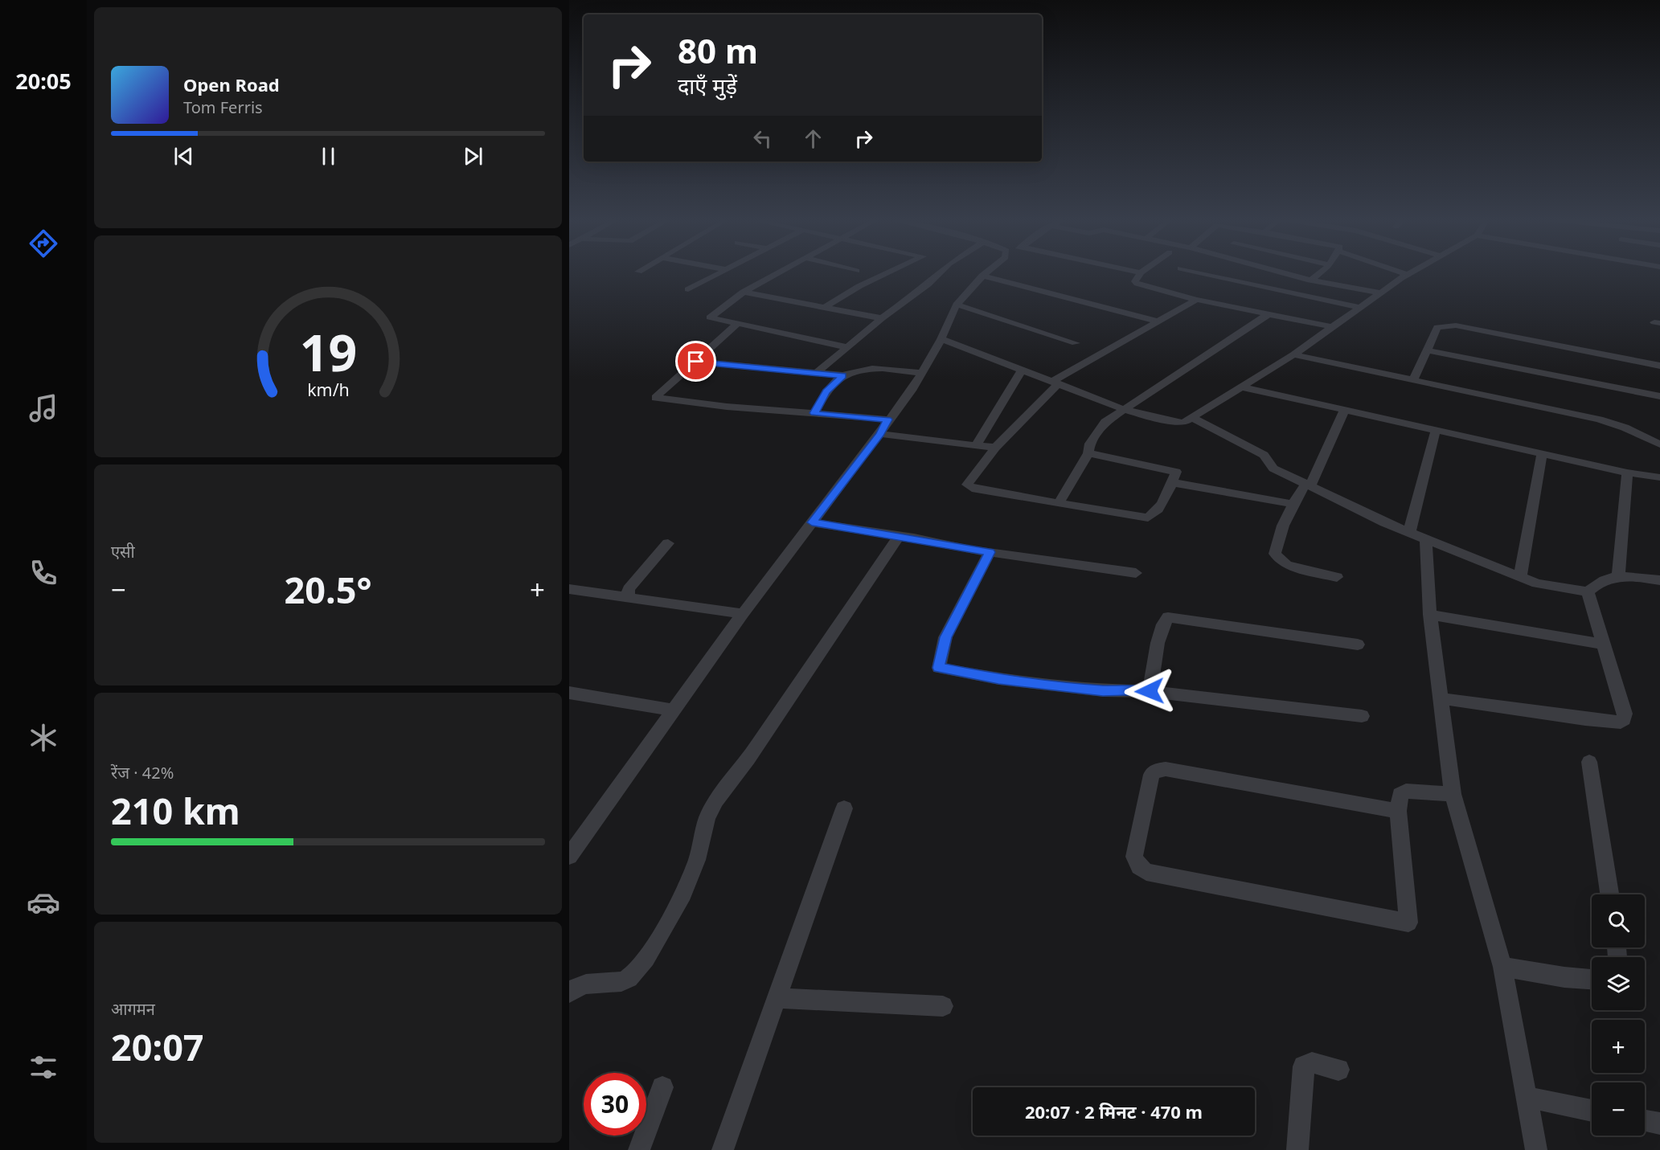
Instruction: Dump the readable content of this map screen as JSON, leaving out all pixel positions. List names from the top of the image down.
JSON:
{
  "page": {
    "tabs": "20:05",
    "turn": ["80 m", "दाएँ मुड़ें"],
    "song": ["Open Road", "Tom Ferris"],
    "tile": [
      "एसी",
      ["रेंज · 42%", "210 km"],
      ["आगमन", "20:07"]
    ],
    "heat": ["−", "20.5°", "+"],
    "map_buttons": ["+", "−"],
    "limit": "30",
    "trip": "20:07 · 2 मिनट · 470 m",
    "gauge": ["19", "km/h"]
  }
}
